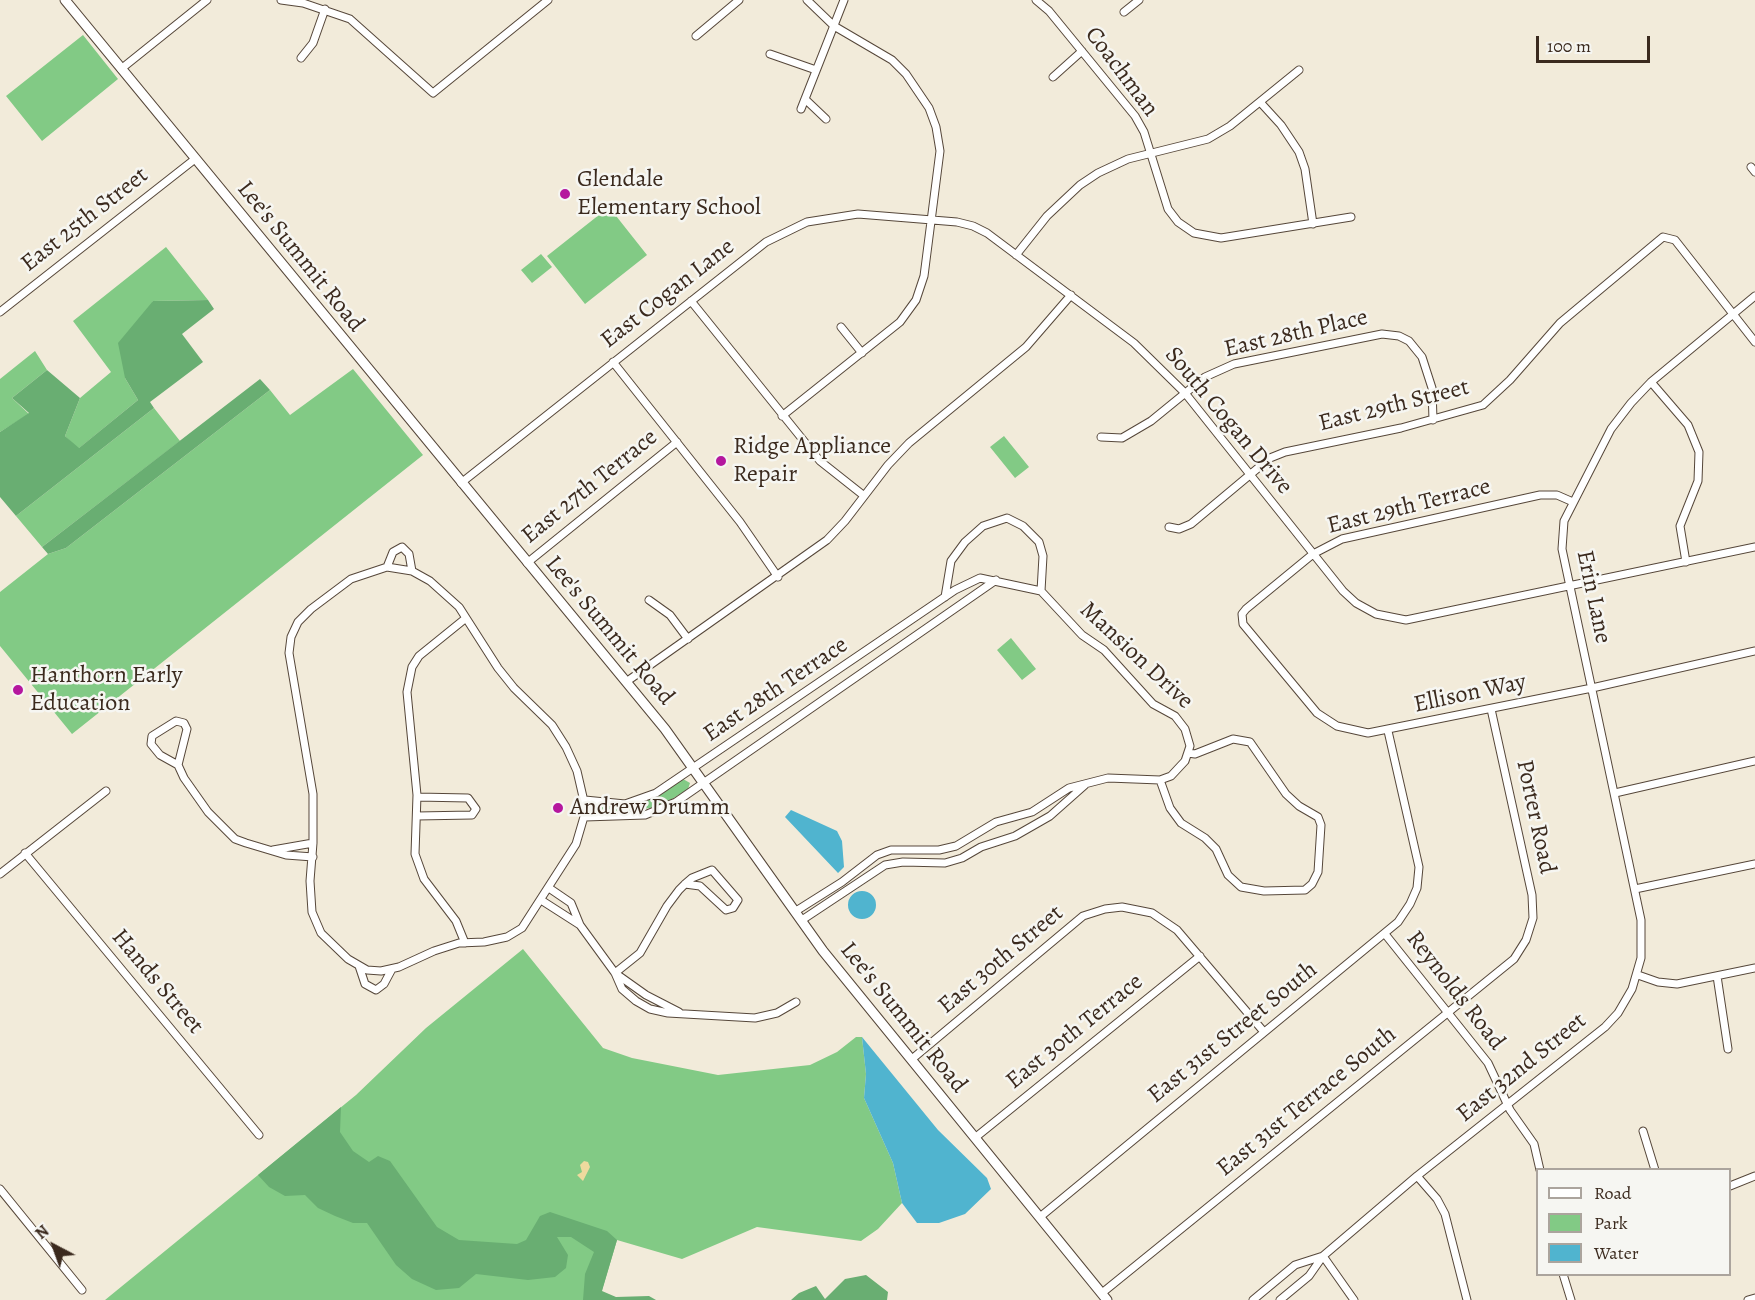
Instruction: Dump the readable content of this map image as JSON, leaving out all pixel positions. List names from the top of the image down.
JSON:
{
  "streets": {
    "main road": ["Lee's Summit Road"],
    "street": [
      "Coachman",
      "East 25th Street",
      "East Cogan Lane",
      "East 28th Place",
      "East 29th Street",
      "South Cogan Drive",
      "East 27th Terrace",
      "East 29th Terrace",
      "Erin Lane",
      "Mansion Drive",
      "East 28th Terrace",
      "Ellison Way",
      "Porter Road",
      "East 30th Street",
      "Hands Street",
      "Reynolds Road",
      "East 30th Terrace",
      "East 31st Street South",
      "East 32nd Street",
      "East 31st Terrace South"
    ]
  },
  "crossings": [
    ["East 25th Street", "Lee's Summit Road"],
    ["Lee's Summit Road", "East Cogan Lane"],
    ["Lee's Summit Road", "East 27th Terrace"],
    ["Lee's Summit Road", "East 28th Terrace"],
    ["Lee's Summit Road", "East 30th Street"],
    ["Lee's Summit Road", "East 30th Terrace"],
    ["Lee's Summit Road", "East 31st Street South"],
    ["Lee's Summit Road", "East 31st Terrace South"],
    ["East Cogan Lane", "South Cogan Drive"],
    ["East 28th Place", "East 29th Street"],
    ["East 28th Place", "South Cogan Drive"],
    ["East 29th Street", "South Cogan Drive"],
    ["East 29th Street", "Erin Lane"],
    ["South Cogan Drive", "East 29th Terrace"],
    ["South Cogan Drive", "Erin Lane"],
    ["East 29th Terrace", "Erin Lane"],
    ["East 29th Terrace", "Ellison Way"],
    ["Erin Lane", "Ellison Way"],
    ["Erin Lane", "East 32nd Street"],
    ["Mansion Drive", "East 28th Terrace"],
    ["Ellison Way", "Porter Road"],
    ["Ellison Way", "East 31st Street South"],
    ["Porter Road", "East 31st Terrace South"],
    ["East 30th Street", "East 30th Terrace"],
    ["Reynolds Road", "East 31st Street South"],
    ["Reynolds Road", "East 32nd Street"],
    ["Reynolds Road", "East 31st Terrace South"]
  ],
  "places": [
    "Glendale Elementary School",
    "Ridge Appliance Repair",
    "Hanthorn Early Education",
    "Andrew Drumm"
  ],
  "legend": ["Road", "Park", "Water"],
  "scale_bar": "100 m",
  "north": "top left"
}
